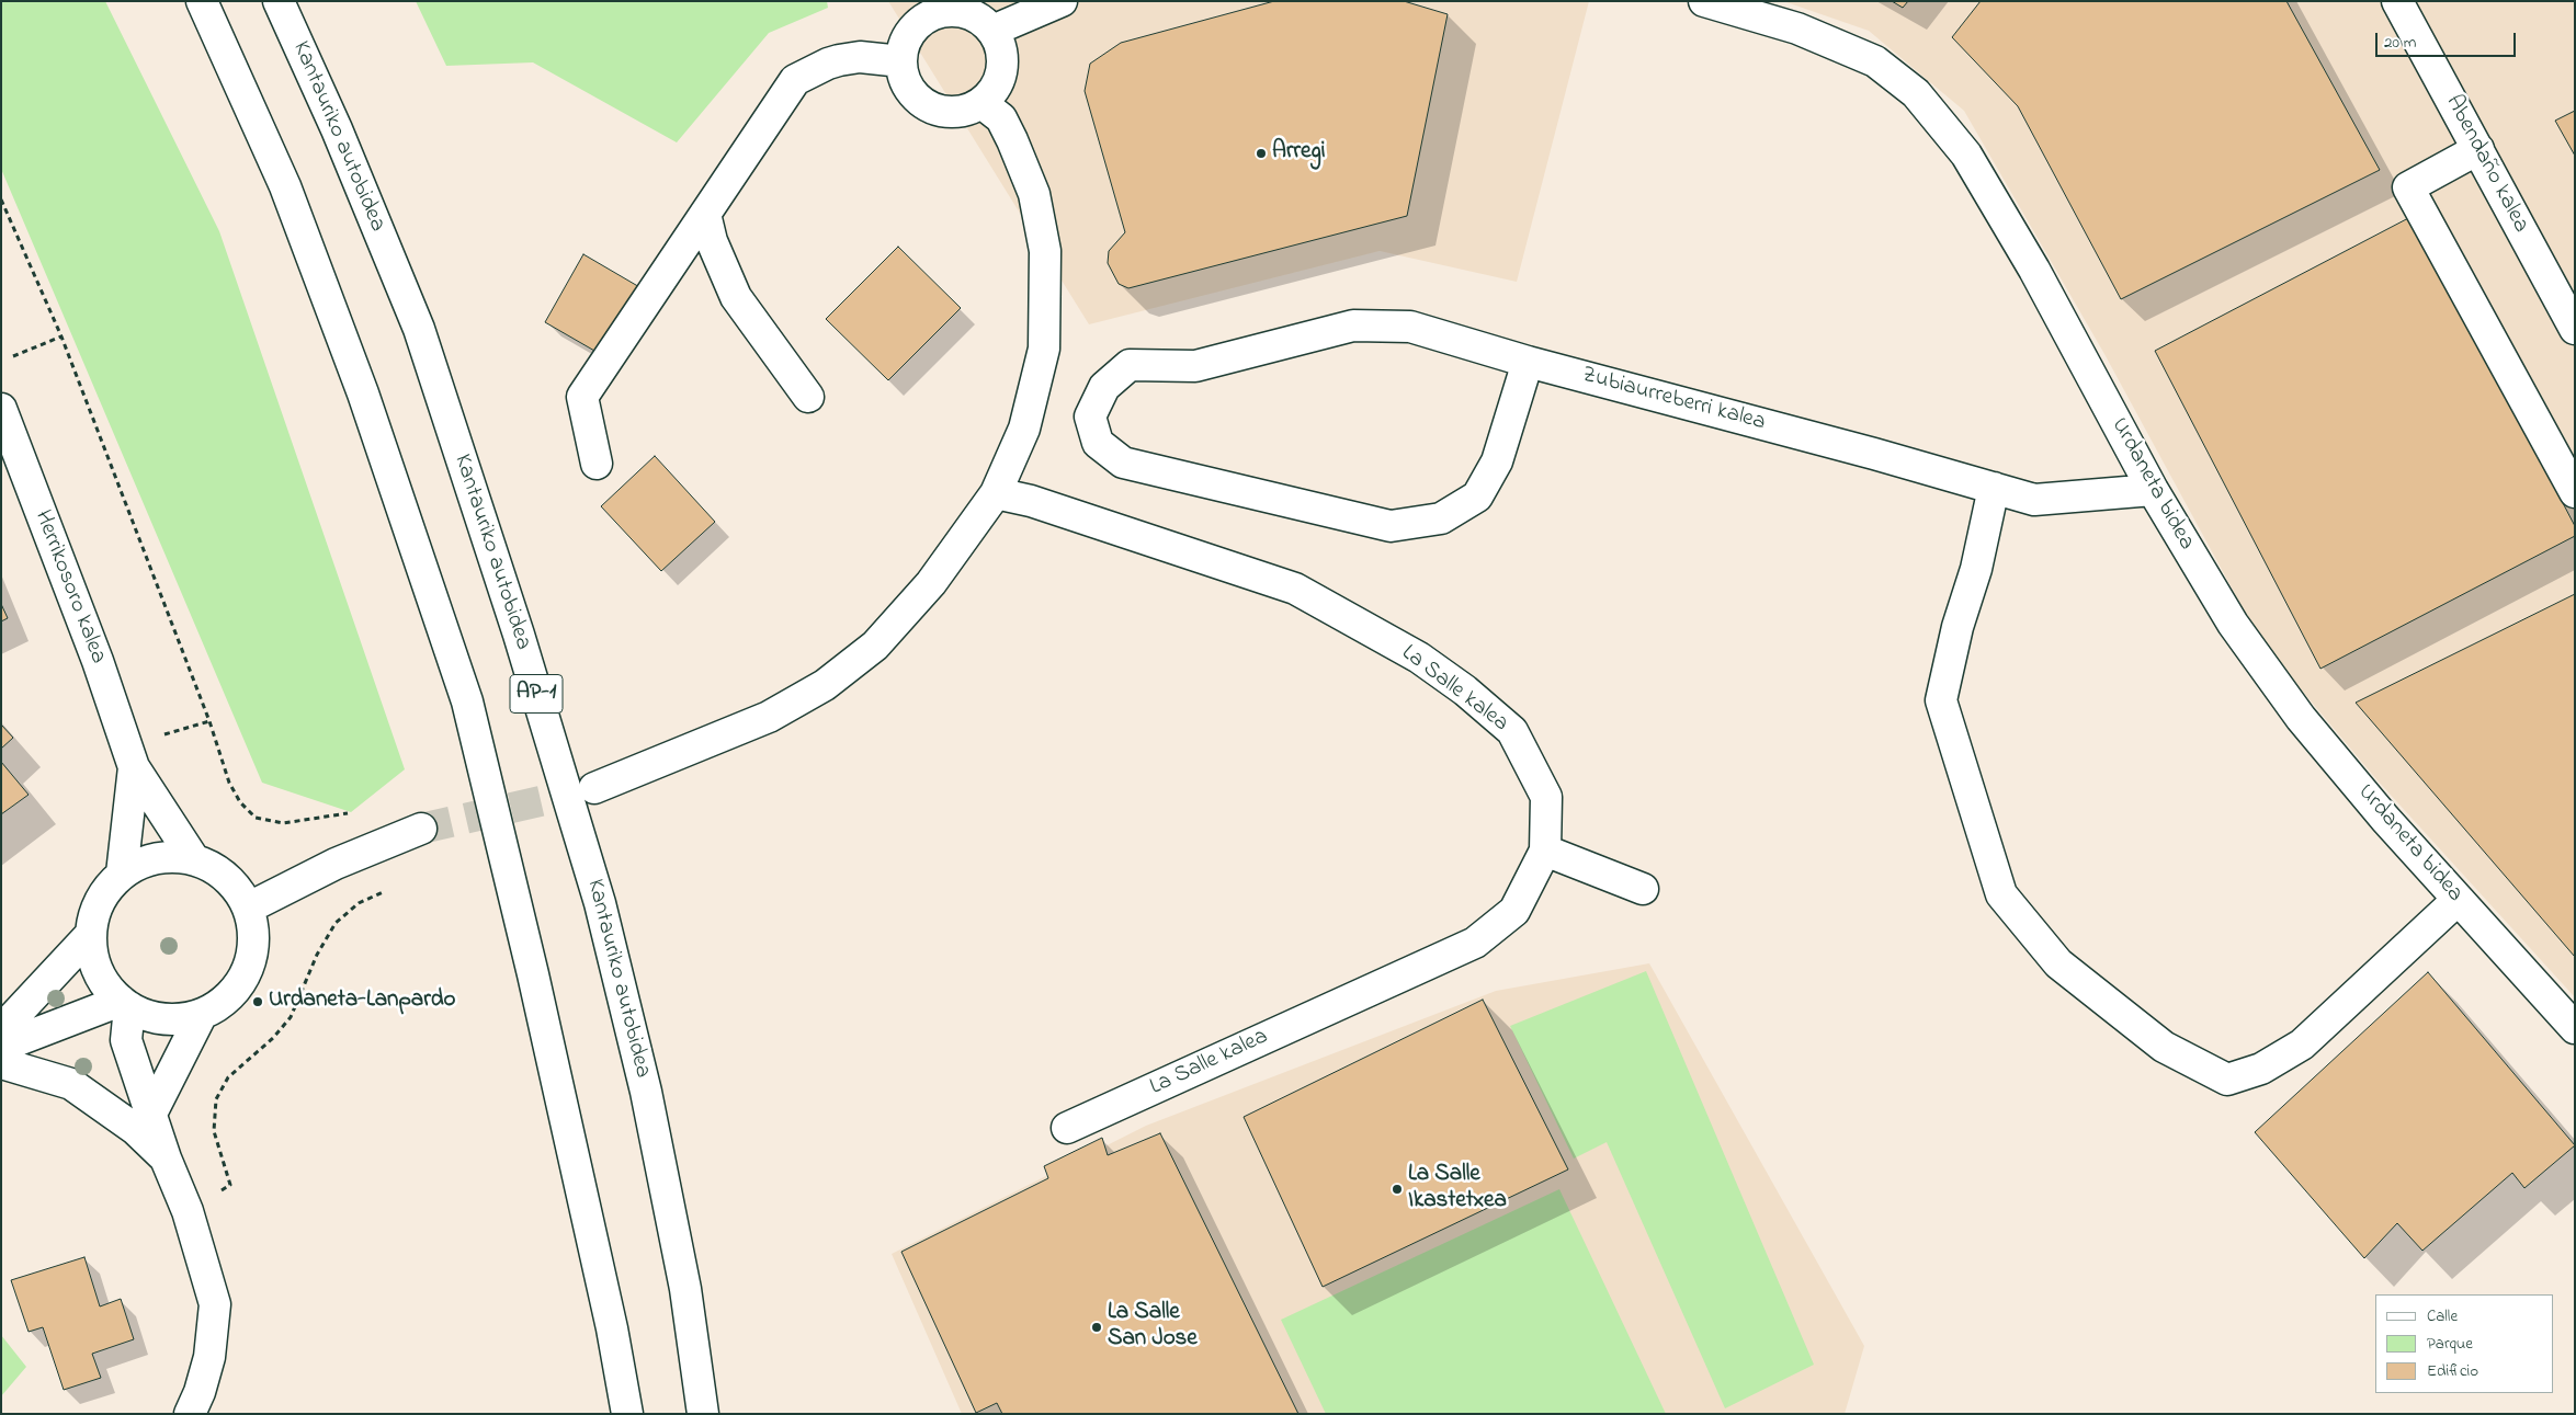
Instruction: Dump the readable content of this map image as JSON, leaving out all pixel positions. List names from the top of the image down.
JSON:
{
  "streets": {
    "main road": [
      "Kantauriko autobidea",
      "Abendaño kalea",
      "Zubiaurreberri kalea",
      "Urdaneta bidea",
      "Herrikosoro kalea",
      "La Salle kalea",
      "AP-1"
    ]
  },
  "crossings": [
    ["Zubiaurreberri kalea", "Urdaneta bidea"]
  ],
  "places": [
    "Arregi",
    "Urdaneta-Lanpardo",
    "La Salle Ikastetxea",
    "La Salle San Jose"
  ],
  "legend": ["Calle", "Parque", "Edificio"],
  "scale_bar": "20 m"
}
